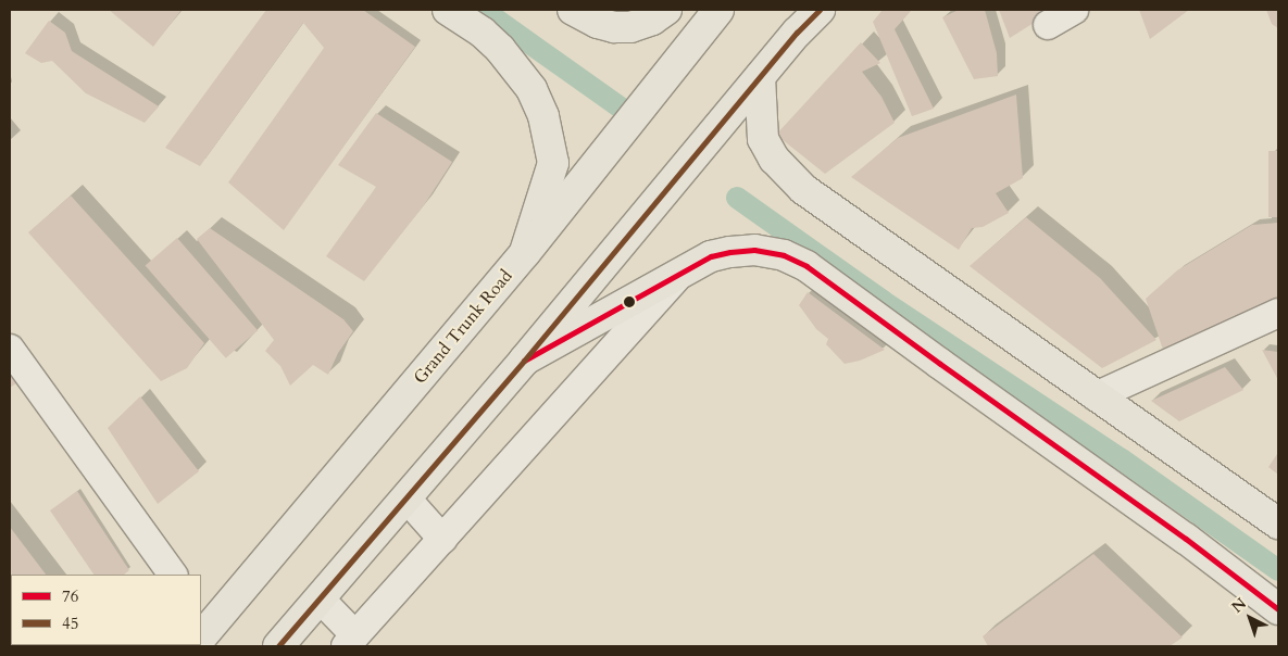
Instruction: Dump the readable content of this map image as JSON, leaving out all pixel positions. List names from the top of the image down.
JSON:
{
  "streets": {
    "main road": ["Grand Trunk Road"]
  },
  "lines": ["transit line 45", "transit line 76"],
  "legend": ["76", "45"],
  "north": "top left"
}
